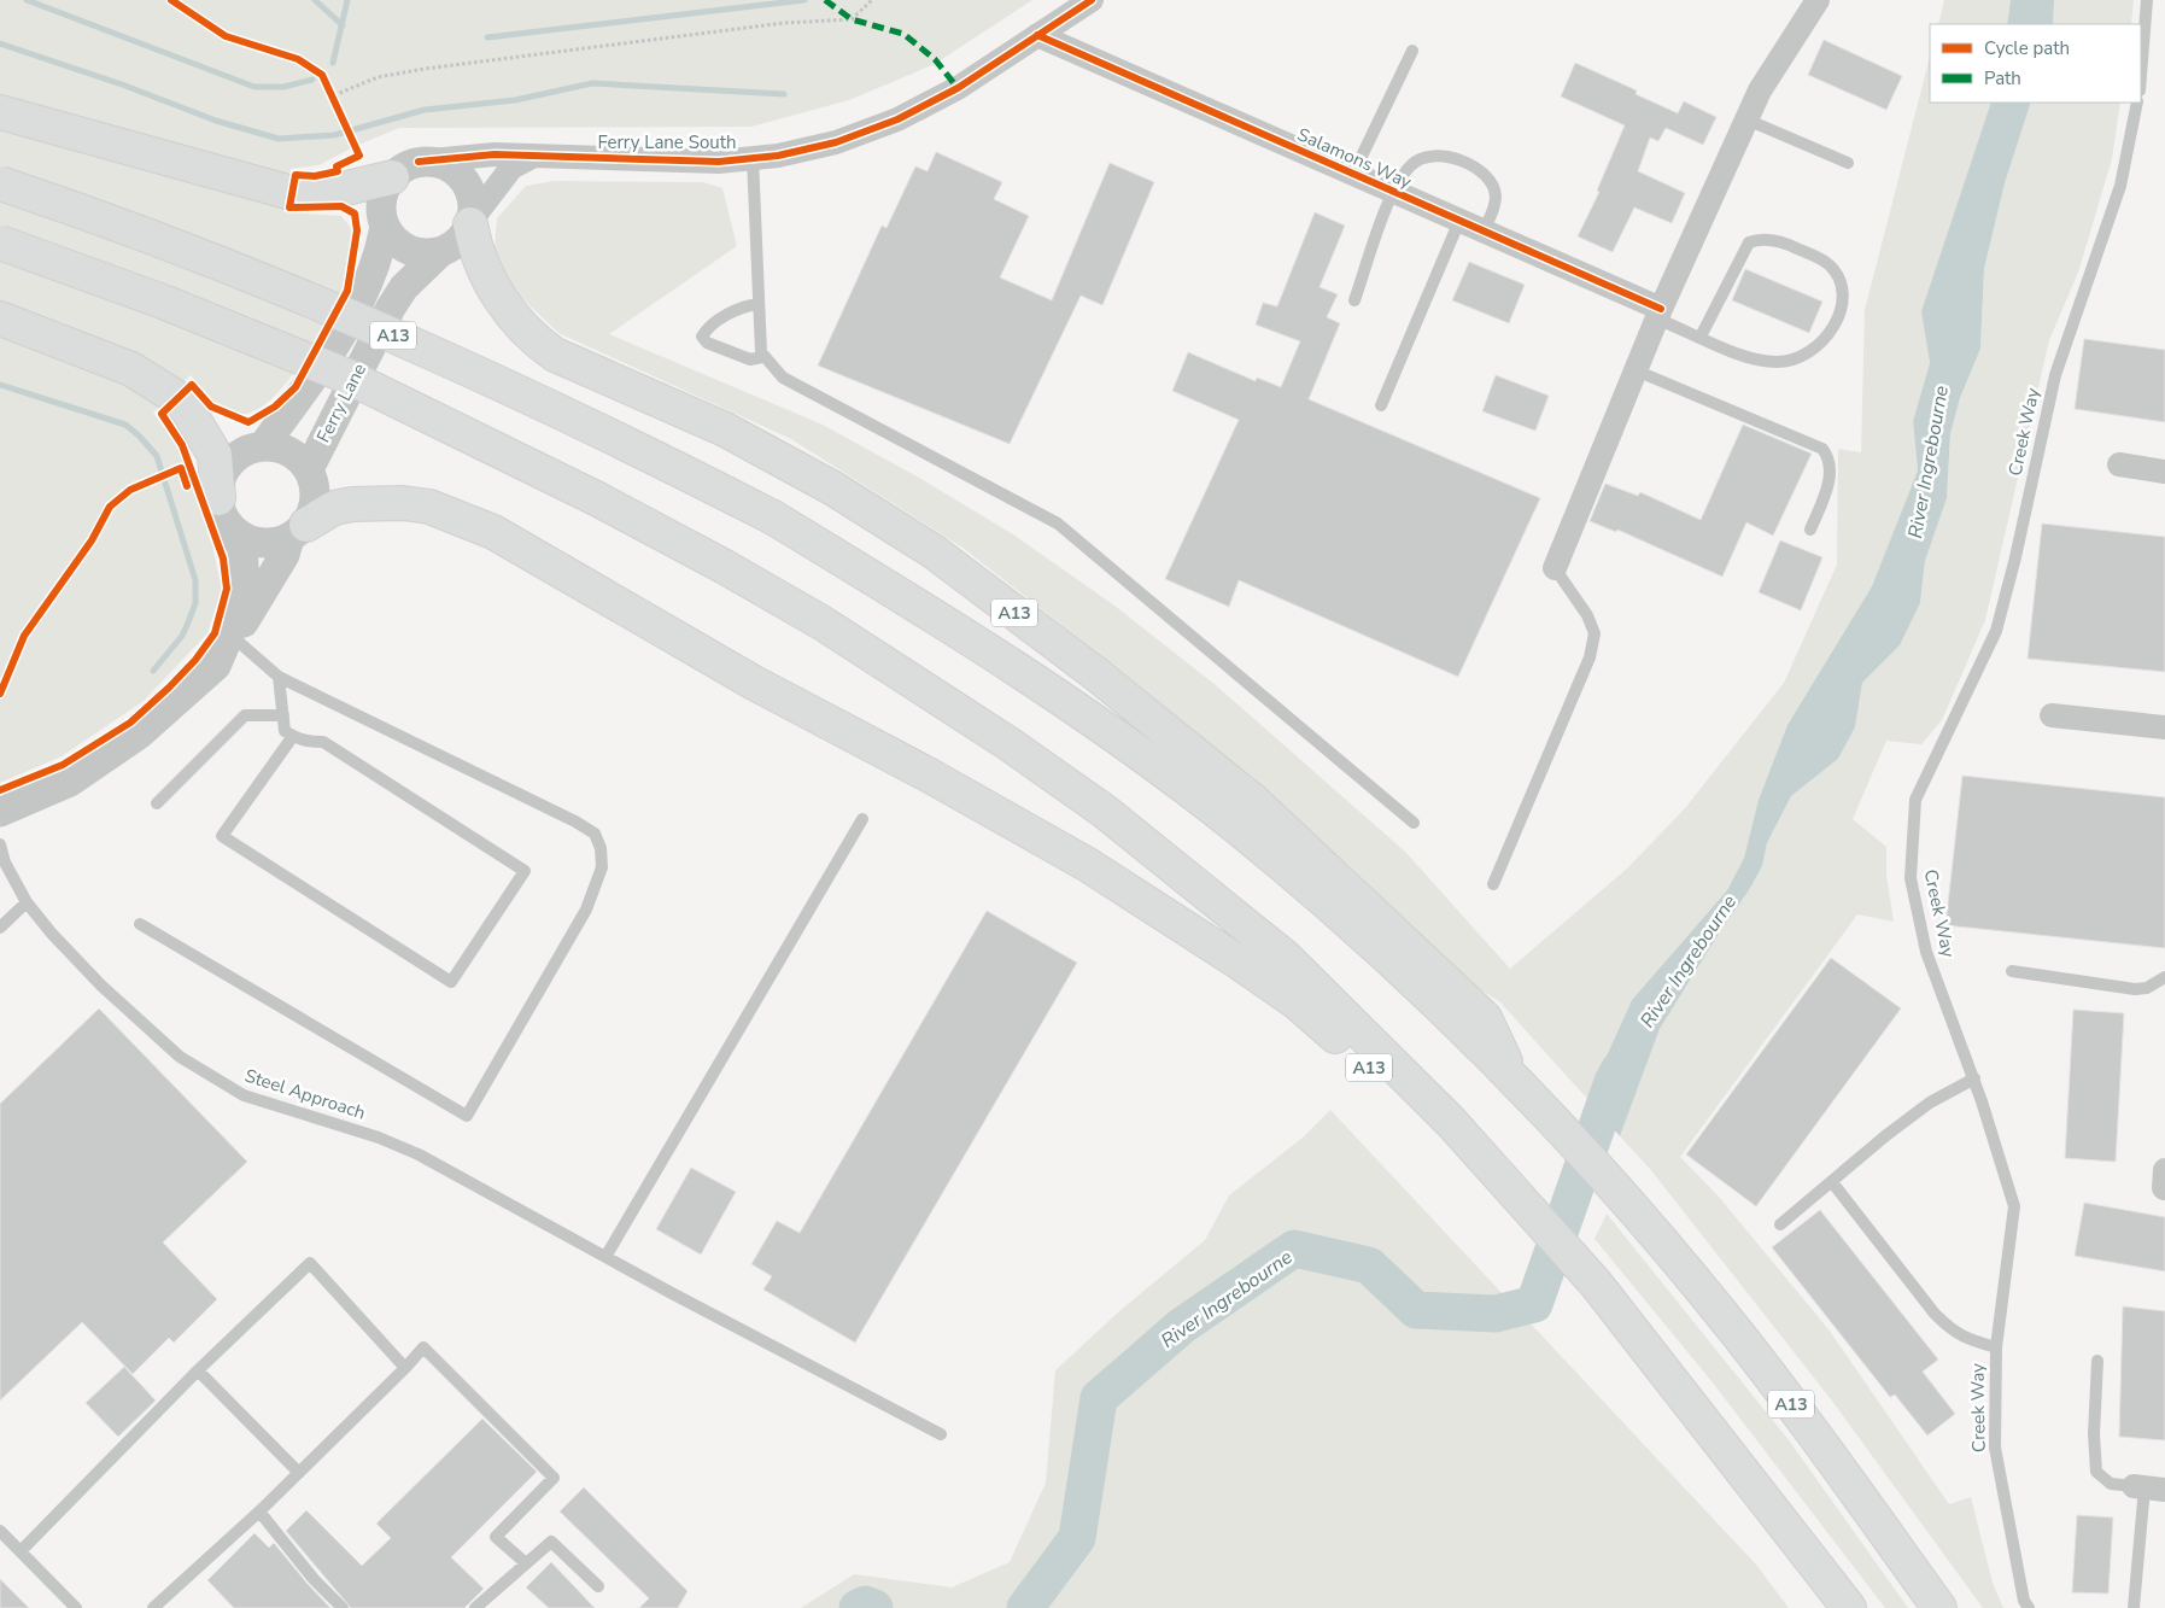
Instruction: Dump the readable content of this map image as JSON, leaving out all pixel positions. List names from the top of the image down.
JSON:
{
  "streets": {
    "highway": ["A13"],
    "street": ["Ferry Lane South", "Salamons Way", "Ferry Lane"],
    "lane": ["Creek Way", "Steel Approach"]
  },
  "crossings": [
    ["Ferry Lane South", "Salamons Way"],
    ["Ferry Lane South", "Ferry Lane"],
    ["A13", "Ferry Lane"]
  ],
  "water": ["River Ingrebourne"],
  "legend": ["Cycle path", "Path"]
}
